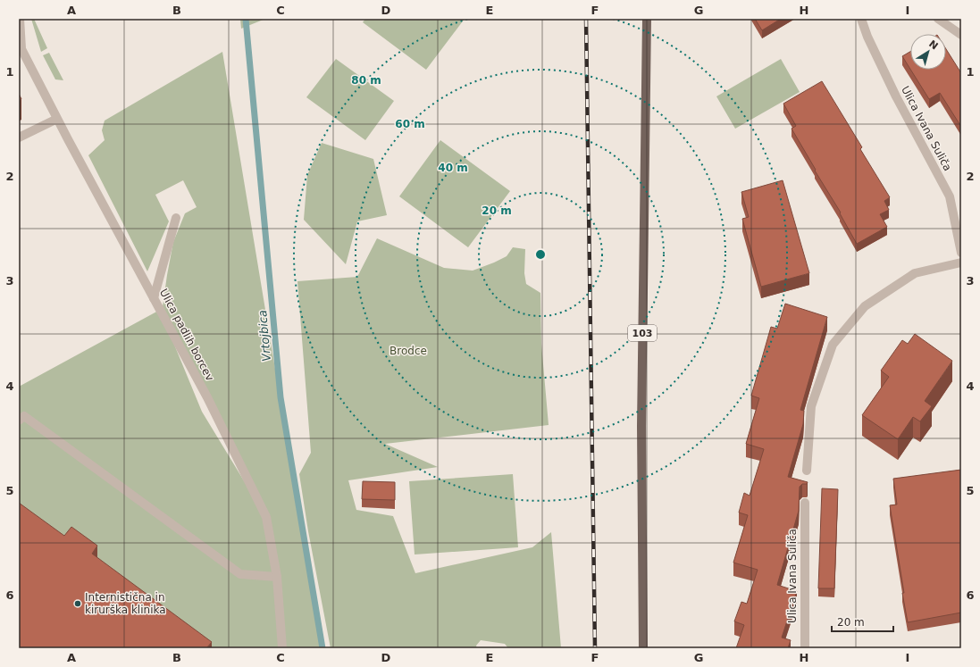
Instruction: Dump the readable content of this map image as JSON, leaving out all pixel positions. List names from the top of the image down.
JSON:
{
  "streets": {
    "main road": ["103"],
    "street": ["Ulica Ivana Suliča", "Ulica padlih borcev"]
  },
  "water": ["Vrtojbica"],
  "parks": ["Brodce"],
  "places": ["Internistična in kirurška klinika"],
  "scale_bar": "20 m",
  "north": "top right",
  "grid": {
    "columns": [
      "A",
      "B",
      "C",
      "D",
      "E",
      "F",
      "G",
      "H",
      "I"
    ],
    "rows": [
      "1",
      "2",
      "3",
      "4",
      "5",
      "6"
    ]
  },
  "rings": [
    "80 m",
    "60 m",
    "40 m",
    "20 m"
  ]
}
